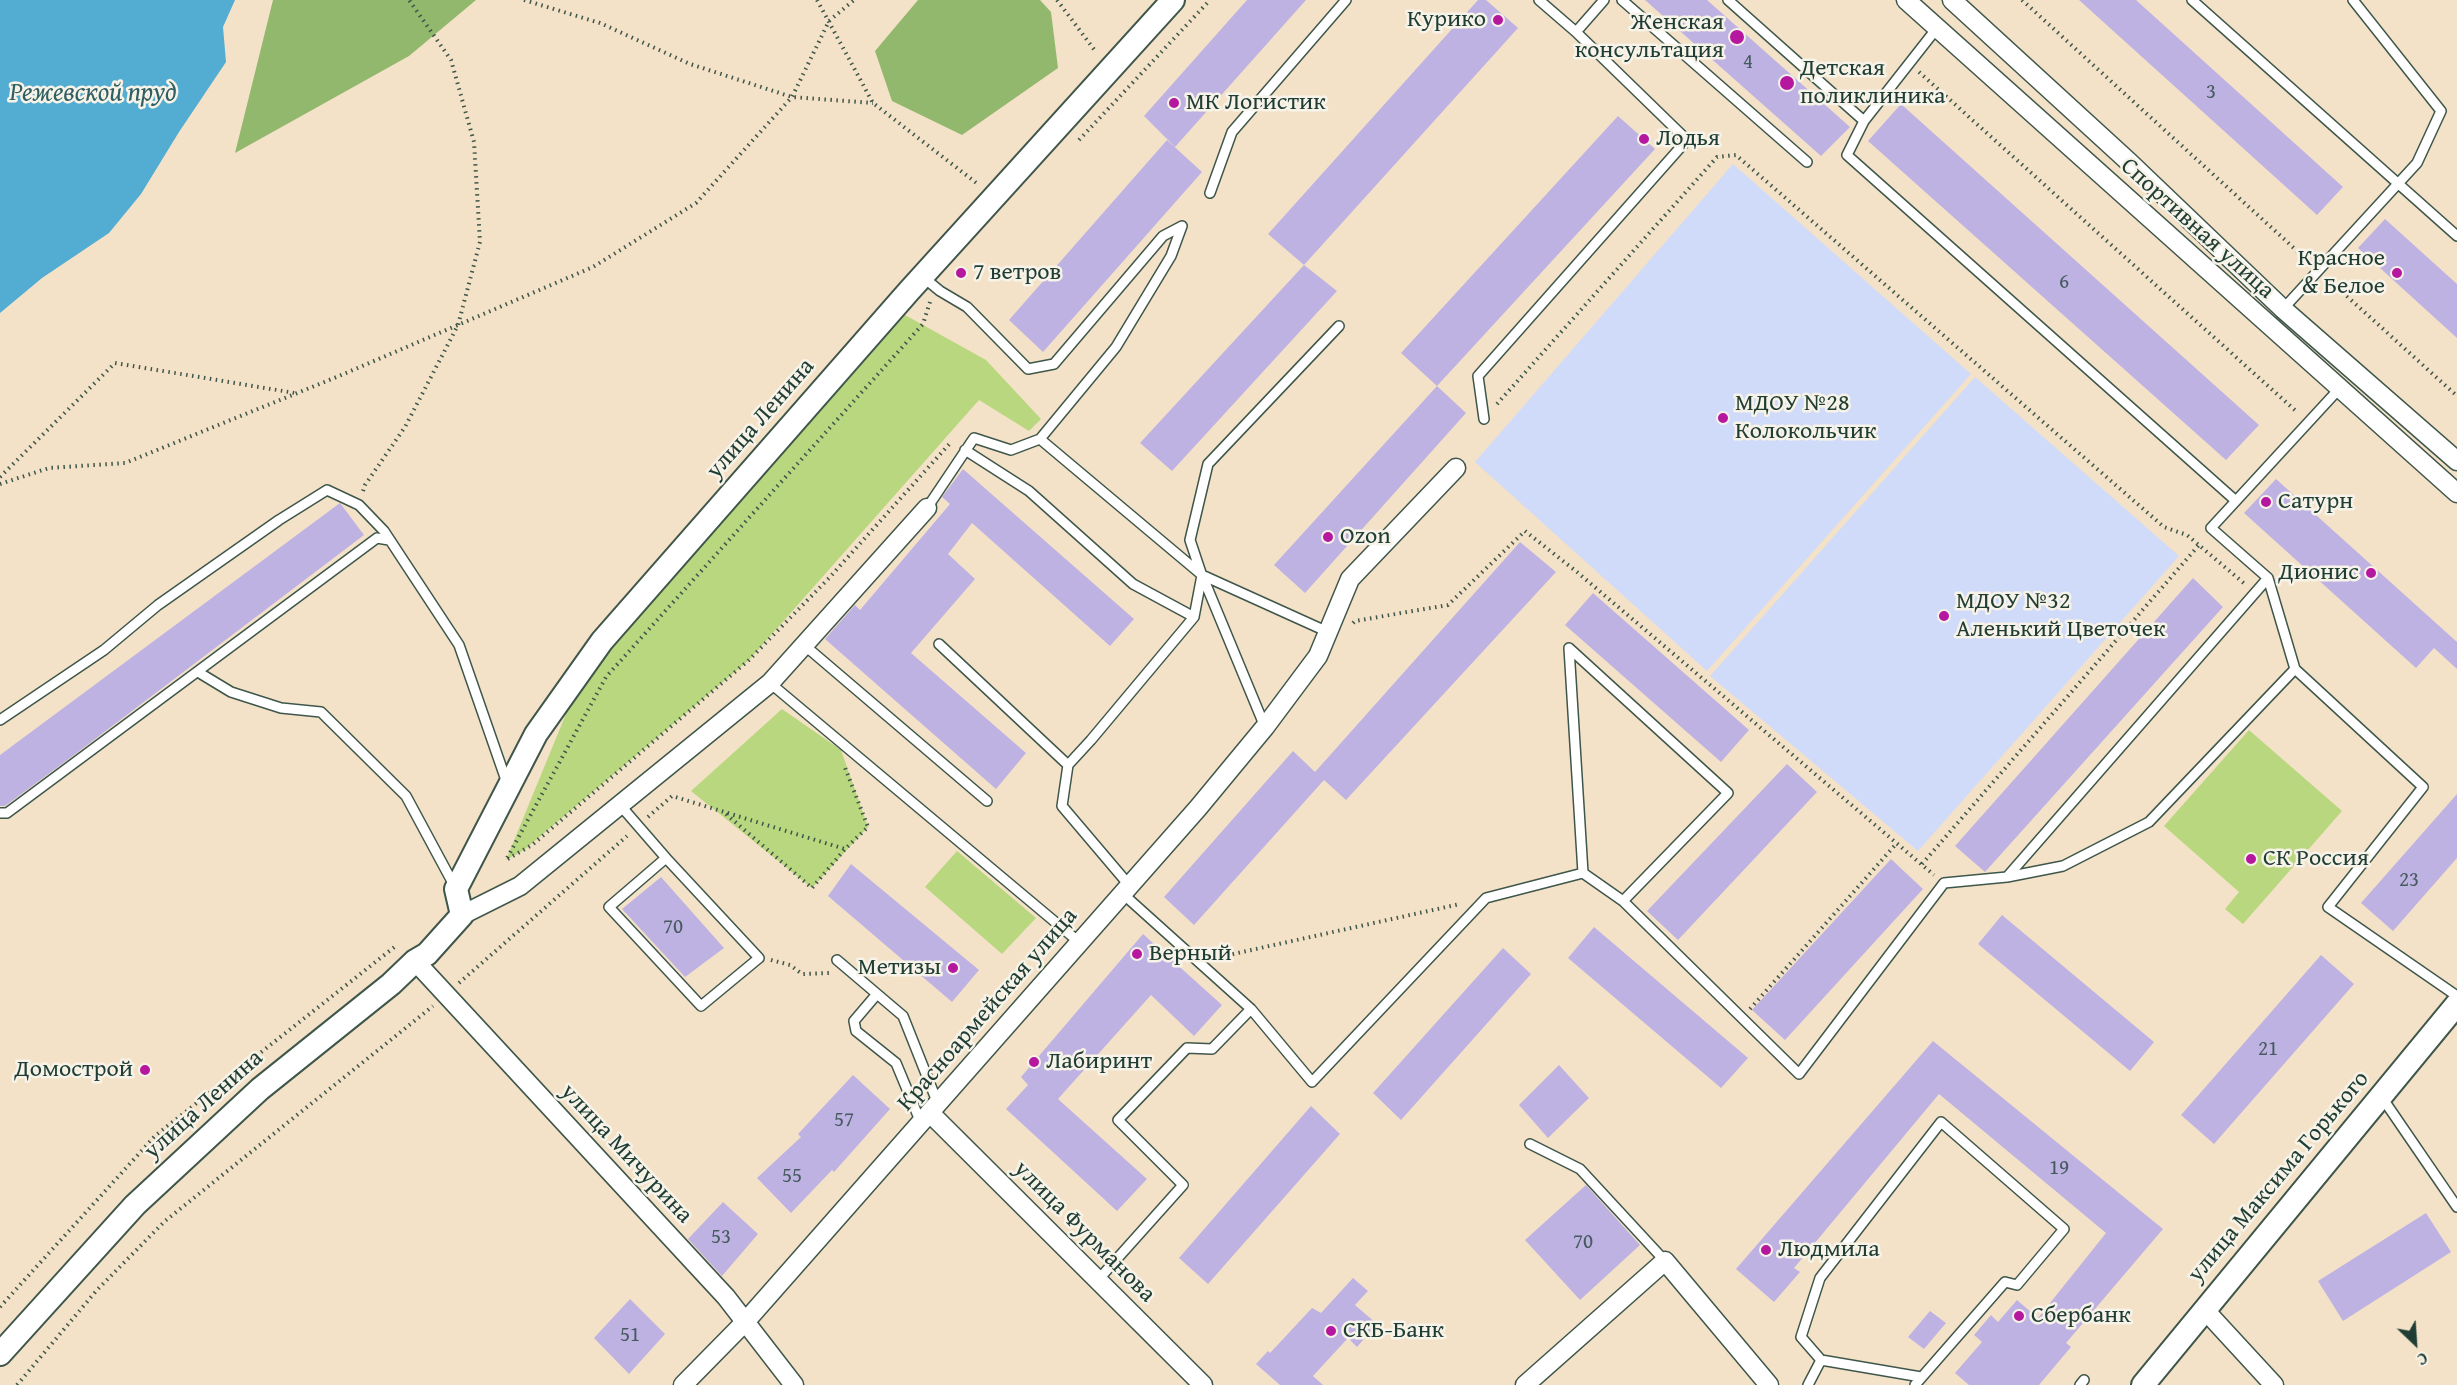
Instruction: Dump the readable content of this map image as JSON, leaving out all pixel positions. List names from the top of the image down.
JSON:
{
  "streets": {
    "street": [
      "Спортивная улица",
      "улица Ленина",
      "Красноармейская улица",
      "улица Мичурина",
      "улица Максима Горького",
      "улица Фурманова"
    ]
  },
  "crossings": [
    ["улица Ленина", "улица Мичурина"],
    ["Красноармейская улица", "улица Мичурина"],
    ["Красноармейская улица", "улица Фурманова"]
  ],
  "water": ["Режевской пруд"],
  "places": [
    "Курико",
    "Женская консультация",
    "Детская поликлиника",
    "МК Логистик",
    "Лодья",
    "7 ветров",
    "Красное & Белое",
    "МДОУ №28 Колокольчик",
    "Сатурн",
    "Ozon",
    "Дионис",
    "МДОУ №32 Аленький Цветочек",
    "СК Россия",
    "Верный",
    "Метизы",
    "Лабиринт",
    "Домострой",
    "Людмила",
    "Сбербанк",
    "СКБ-Банк"
  ],
  "house_numbers": [
    "4",
    "3",
    "6",
    "23",
    "70",
    "21",
    "57",
    "19",
    "55",
    "53",
    "70",
    "51"
  ],
  "north": "bottom right"
}
